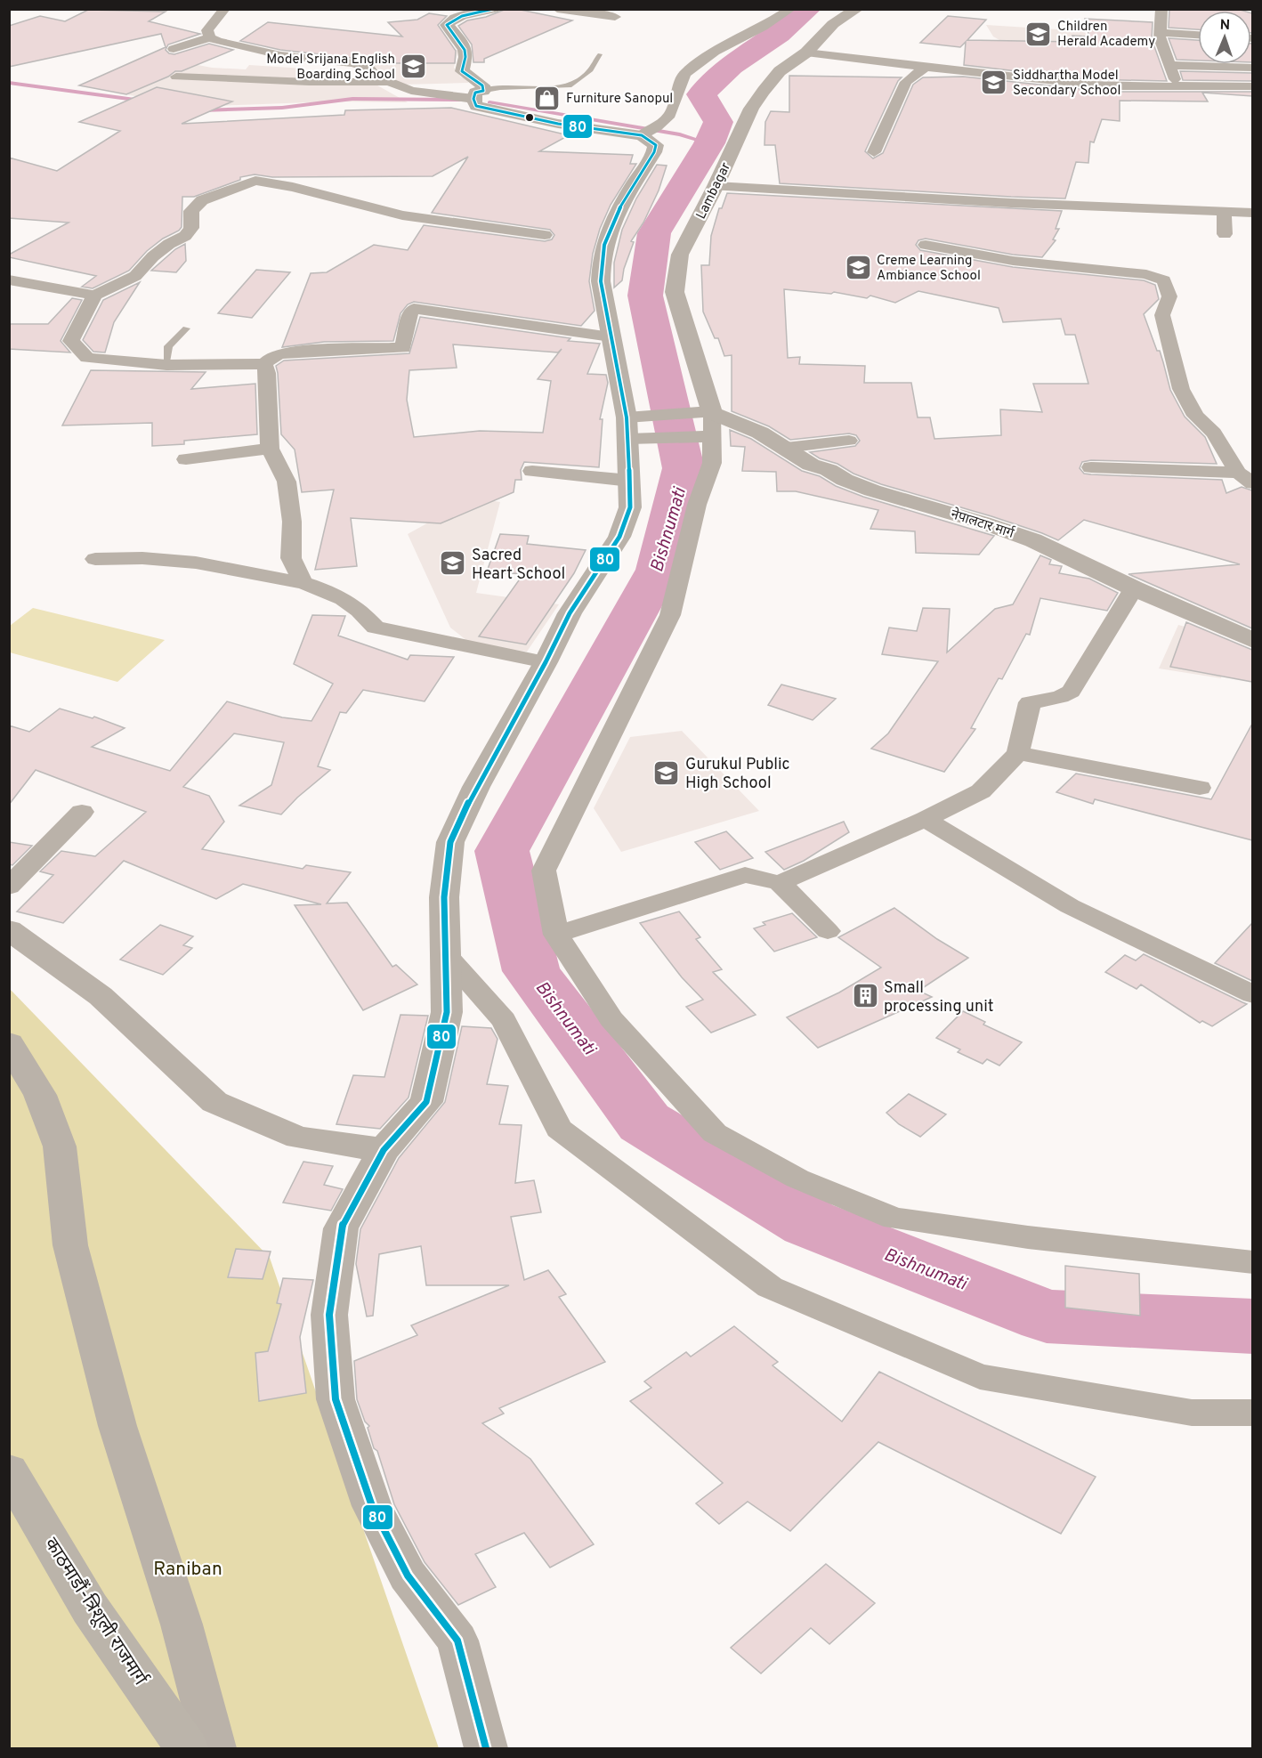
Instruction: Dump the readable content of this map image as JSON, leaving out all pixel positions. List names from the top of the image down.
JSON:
{
  "streets": {
    "main road": ["काठमाडौं-त्रिशूली राजमार्ग"],
    "street": ["Lambagar", "नेपालटार मार्ग"]
  },
  "crossings": [
    ["Lambagar", "नेपालटार मार्ग"]
  ],
  "water": ["Bishnumati"],
  "parks": ["Raniban"],
  "places": {
    "school or university": [
      "Children Herald Academy",
      "Model Srijana English Boarding School",
      "Siddhartha Model Secondary School",
      "Creme Learning Ambiance School",
      "Sacred Heart School",
      "Gurukul Public High School"
    ],
    "shop": ["Furniture Sanopul"],
    "building": ["Small processing unit"]
  },
  "lines": ["transit line 80"],
  "north": "top"
}
